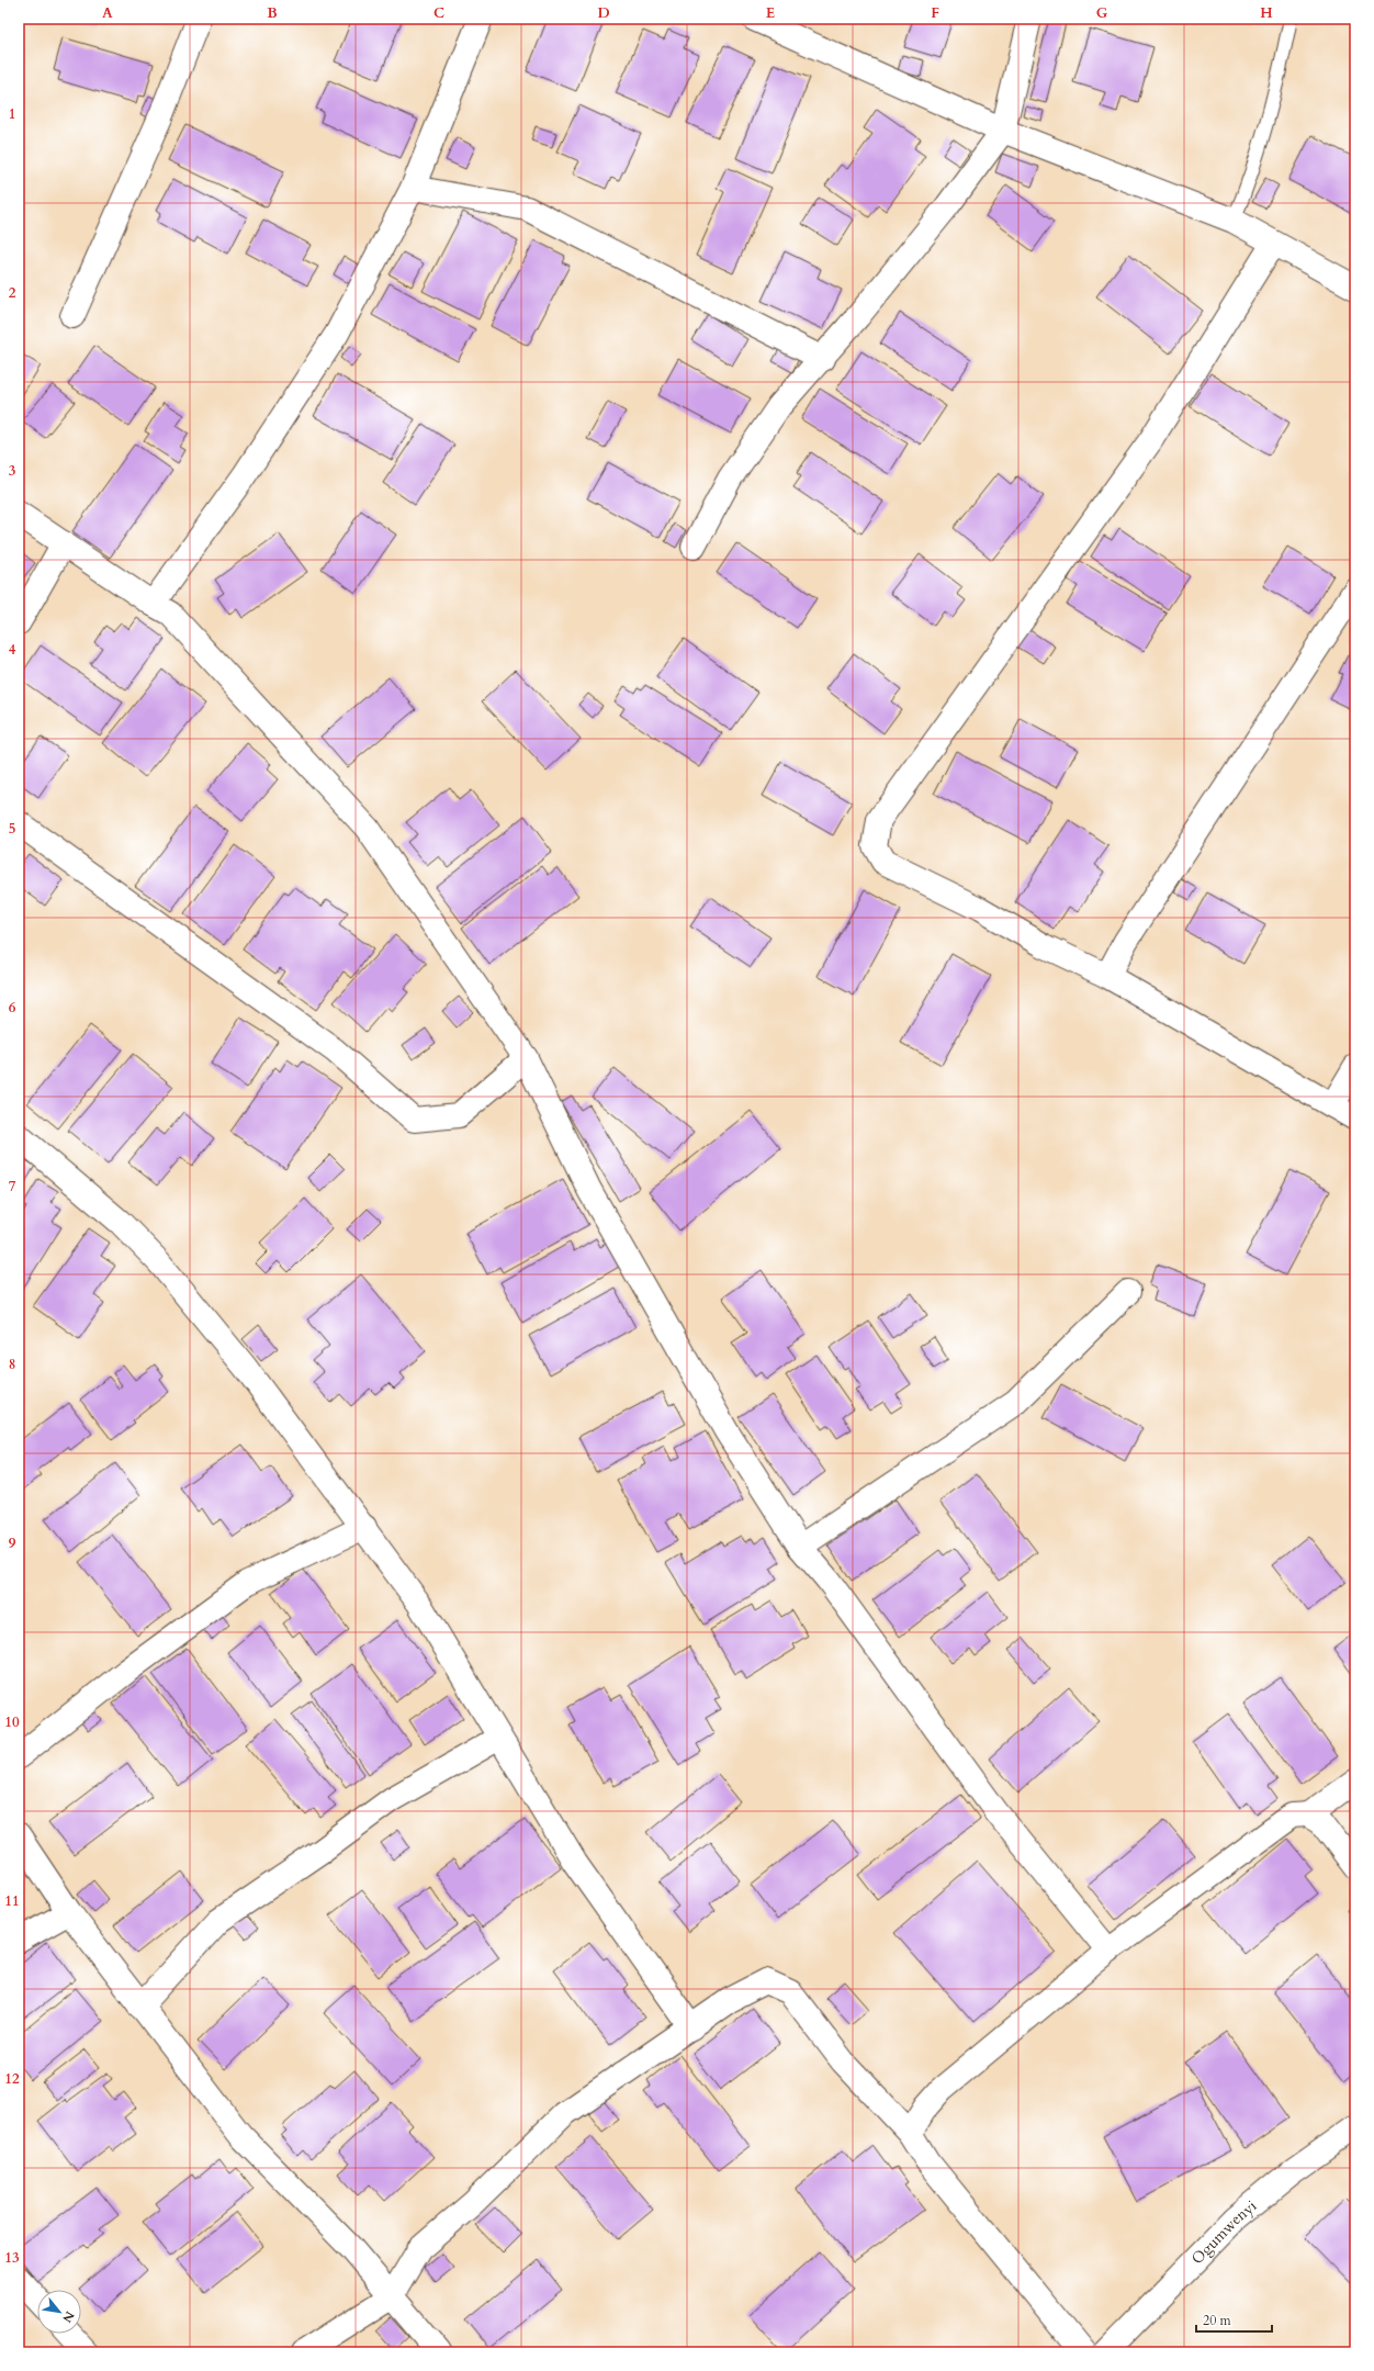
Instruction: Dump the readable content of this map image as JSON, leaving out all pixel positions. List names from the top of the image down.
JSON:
{
  "streets": {
    "street": ["Ogumwenyi"]
  },
  "scale_bar": "20 m",
  "north": "bottom right",
  "grid": {
    "columns": [
      "A",
      "B",
      "C",
      "D",
      "E",
      "F",
      "G",
      "H"
    ],
    "rows": [
      "1",
      "2",
      "3",
      "4",
      "5",
      "6",
      "7",
      "8",
      "9",
      "10",
      "11",
      "12",
      "13"
    ]
  }
}
